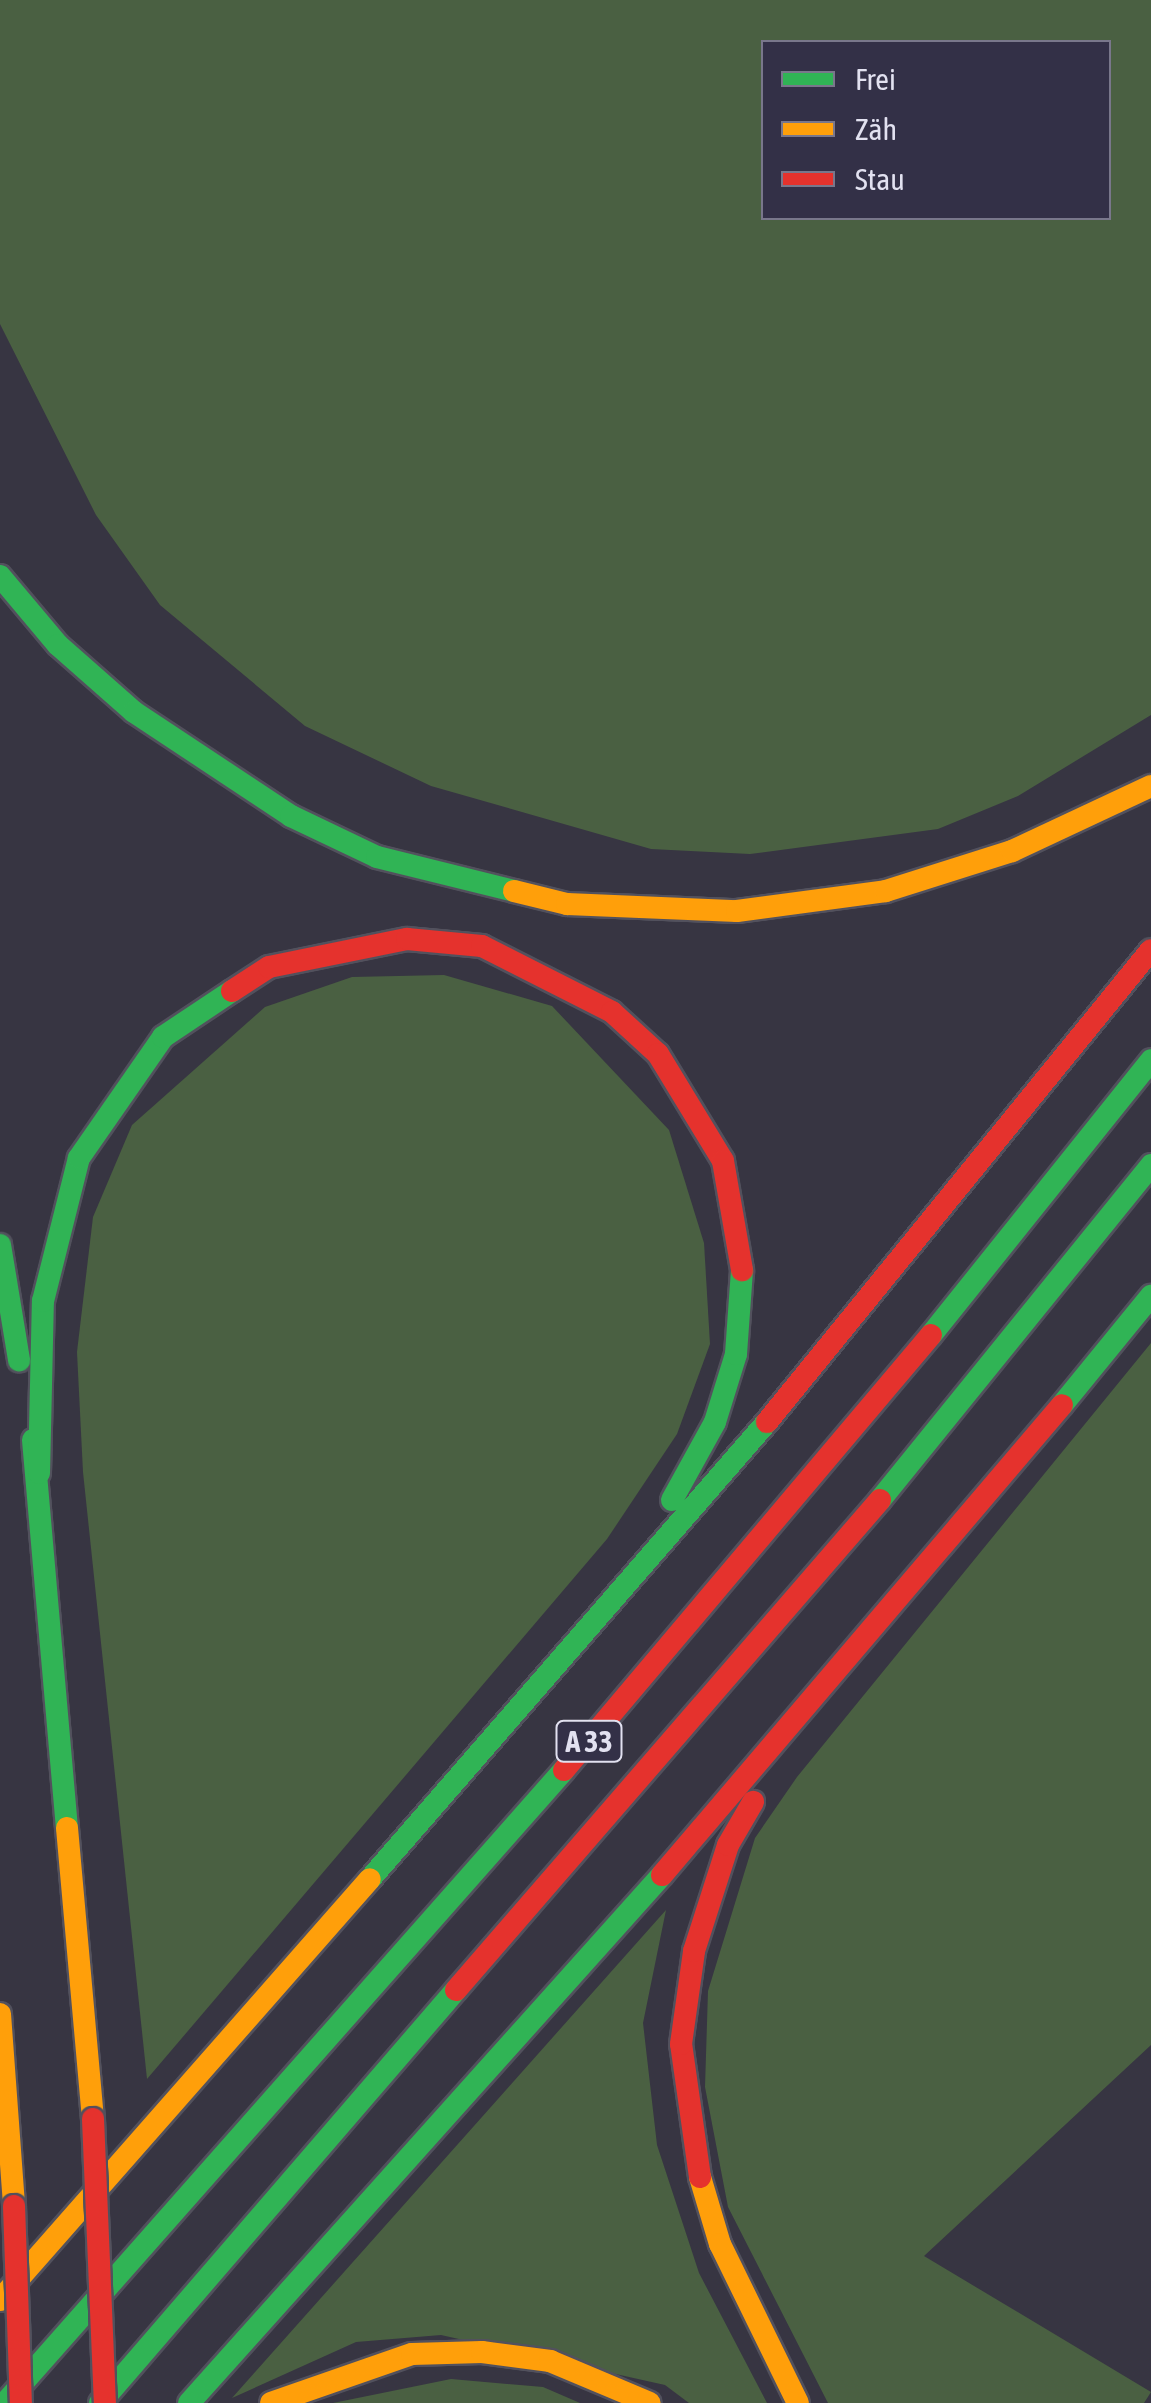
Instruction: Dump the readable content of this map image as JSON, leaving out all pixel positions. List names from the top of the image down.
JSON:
{
  "streets": {
    "highway": ["A 33"]
  },
  "legend": ["Frei", "Zäh", "Stau"]
}
